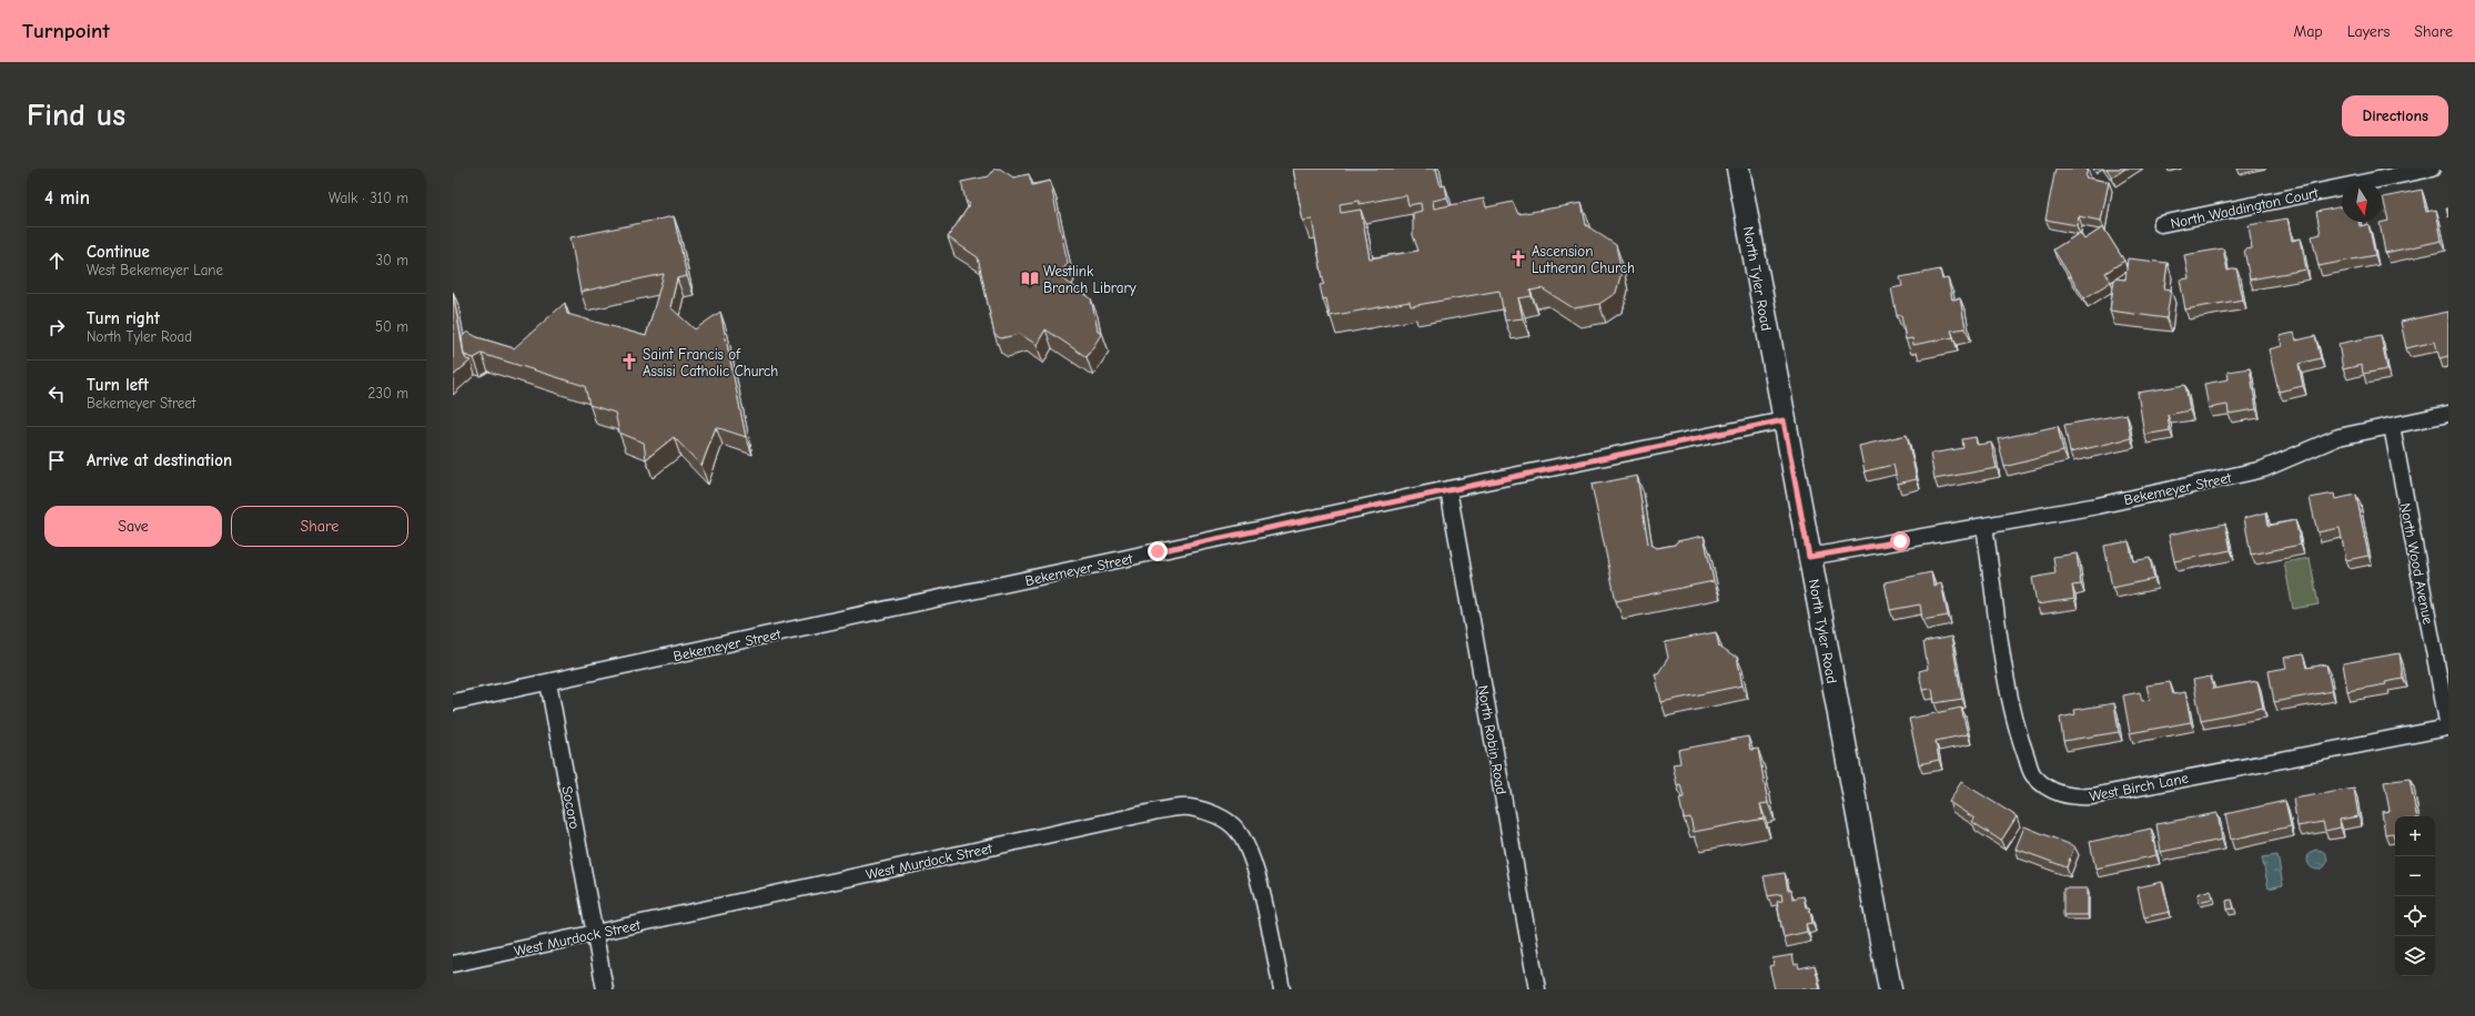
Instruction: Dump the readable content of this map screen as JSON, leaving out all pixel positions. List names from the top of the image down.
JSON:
{
  "streets": {
    "main road": ["North Tyler Road"],
    "street": [
      "North Waddington Court",
      "Bekemeyer Street",
      "North Wood Avenue",
      "North Robin Road",
      "West Birch Lane",
      "Socoro",
      "West Murdock Street"
    ]
  },
  "crossings": [
    ["North Tyler Road", "Bekemeyer Street"],
    ["Bekemeyer Street", "North Wood Avenue"],
    ["Bekemeyer Street", "North Robin Road"],
    ["Bekemeyer Street", "West Birch Lane"],
    ["Bekemeyer Street", "Socoro"],
    ["North Wood Avenue", "West Birch Lane"],
    ["Socoro", "West Murdock Street"]
  ],
  "places": {
    "church": ["Ascension Lutheran Church", "Saint Francis of Assisi Catholic Church"],
    "library": ["Westlink Branch Library"]
  },
  "north": "bottom",
  "page": {
    "header": "Turnpoint",
    "nav": ["Map", "Layers", "Share"],
    "buttons": [
      "Directions",
      ["Save", "Share"]
    ],
    "title": "Find us",
    "heading": ["4 min", "Walk · 310 m"],
    "list": [
      ["Continue", "West Bekemeyer Lane", "30 m"],
      ["Turn right", "North Tyler Road", "50 m"],
      ["Turn left", "Bekemeyer Street", "230 m"],
      "Arrive at destination"
    ],
    "map_buttons": ["+", "−"]
  }
}
